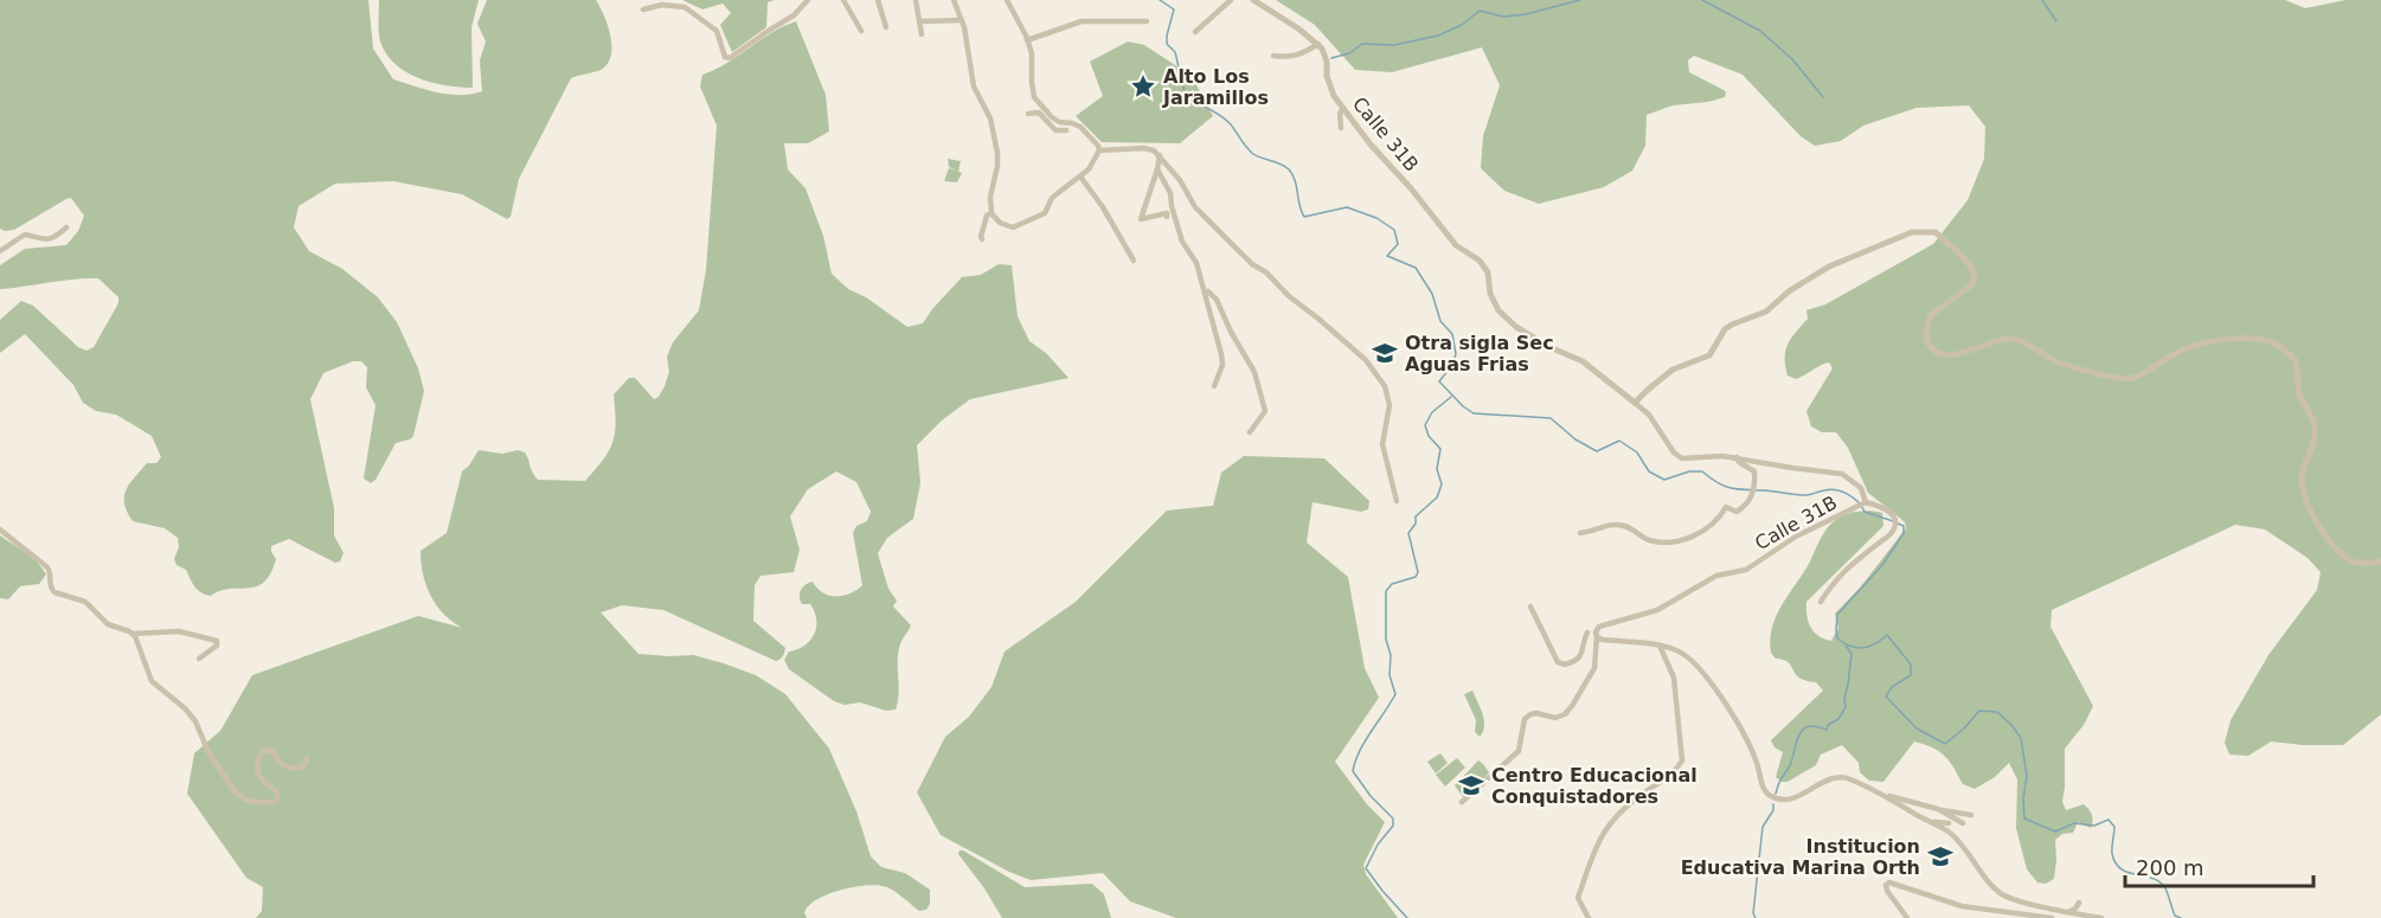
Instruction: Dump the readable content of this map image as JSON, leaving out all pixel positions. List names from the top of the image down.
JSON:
{
  "streets": {
    "street": ["Calle 31B"]
  },
  "places": {
    "place": ["Alto Los Jaramillos"],
    "school or university": ["Otra sigla Sec Aguas Frias", "Centro Educacional Conquistadores", "Institucion Educativa Marina Orth"]
  },
  "scale_bar": "200 m"
}
